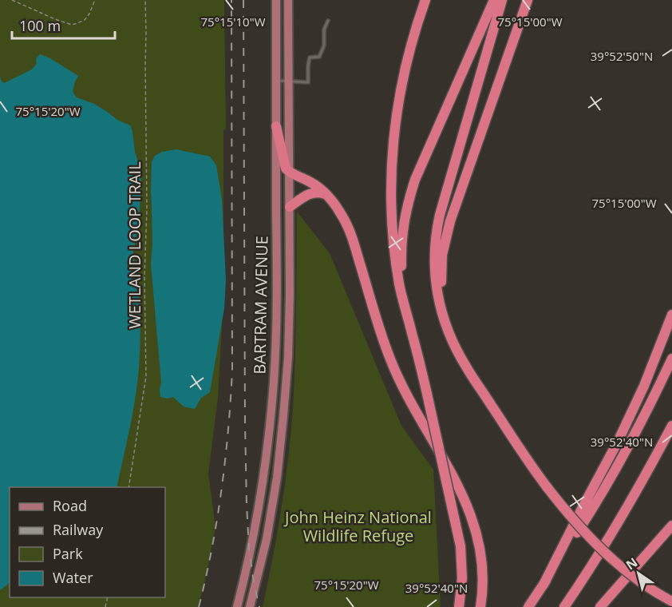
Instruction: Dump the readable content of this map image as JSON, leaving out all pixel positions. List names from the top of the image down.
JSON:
{
  "streets": {
    "main road": ["BARTRAM AVENUE"],
    "path": ["WETLAND LOOP TRAIL"]
  },
  "parks": ["John Heinz National Wildlife Refuge"],
  "legend": [
    "Road",
    "Railway",
    "Park",
    "Water"
  ],
  "scale_bar": "100 m",
  "north": "top left",
  "coordinates": [
    "75°15'00\"W",
    "75°15'10\"W",
    "39°52'50\"N",
    "75°15'20\"W",
    "39°52'40\"N"
  ]
}
